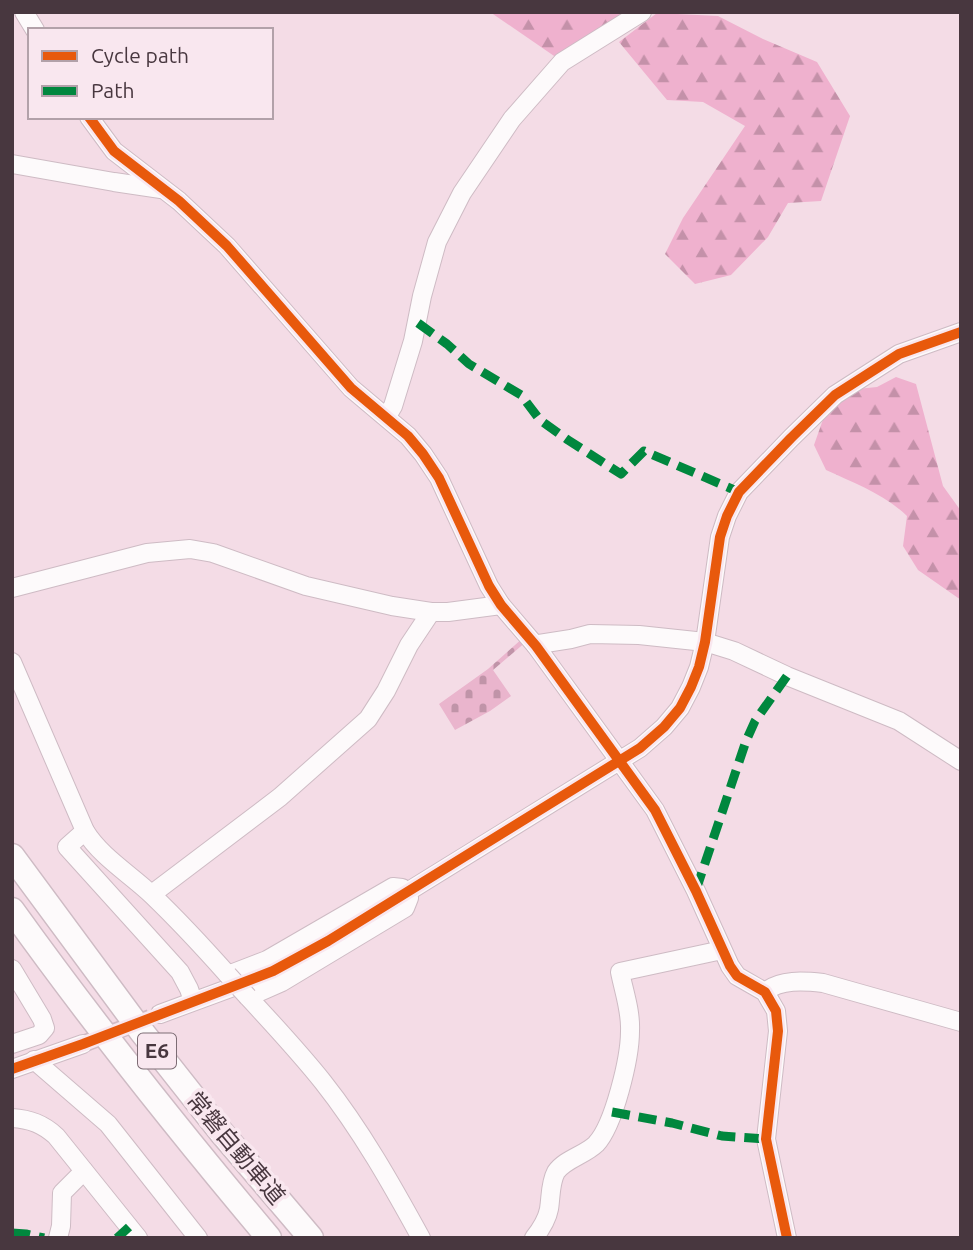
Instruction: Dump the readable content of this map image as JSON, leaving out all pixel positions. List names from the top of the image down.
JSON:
{
  "streets": {
    "highway": ["E6", "常磐自動車道"]
  },
  "legend": ["Cycle path", "Path"]
}
